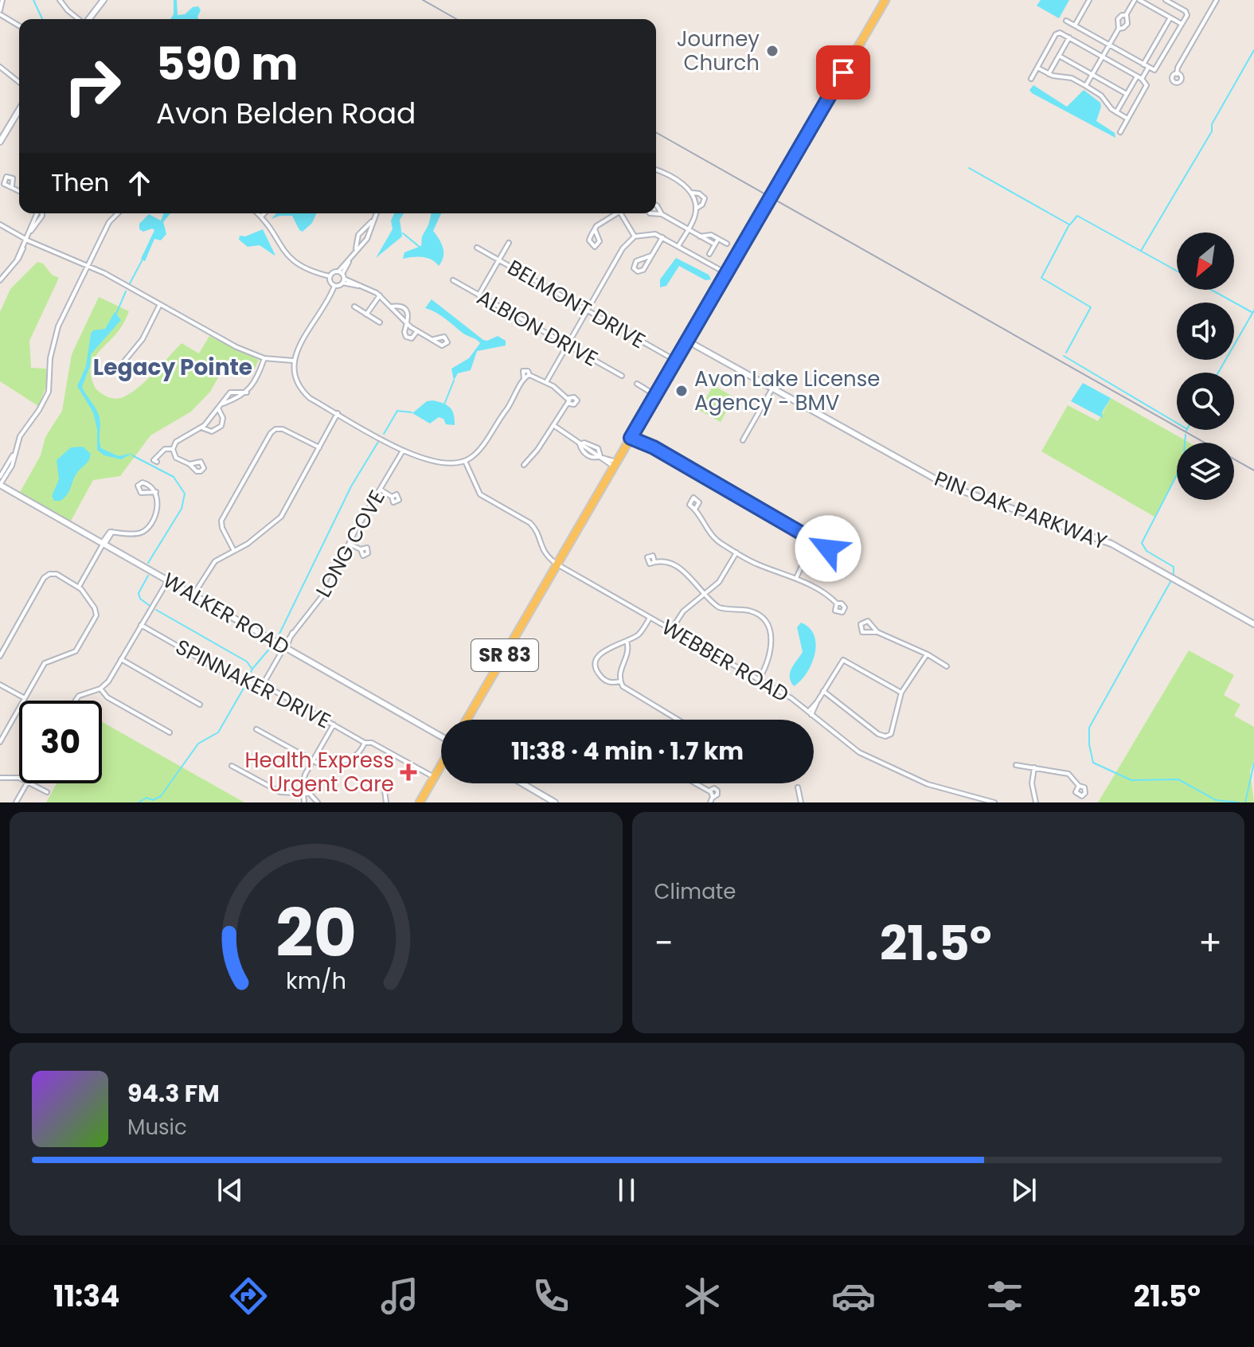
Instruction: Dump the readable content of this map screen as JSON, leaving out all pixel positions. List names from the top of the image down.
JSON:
{
  "streets": {
    "main road": ["SR 83"],
    "street": [
      "BELMONT DRIVE",
      "ALBION DRIVE",
      "PIN OAK PARKWAY",
      "LONG COVE",
      "WALKER ROAD",
      "WEBBER ROAD",
      "SPINNAKER DRIVE"
    ]
  },
  "crossings": [
    ["BELMONT DRIVE", "SR 83"],
    ["PIN OAK PARKWAY", "SR 83"],
    ["LONG COVE", "WALKER ROAD"],
    ["LONG COVE", "SPINNAKER DRIVE"],
    ["SR 83", "WEBBER ROAD"]
  ],
  "districts": ["Legacy Pointe"],
  "places": {
    "other": ["Journey Church", "Avon Lake License Agency - BMV"],
    "health": ["Health Express Urgent Care"]
  },
  "north": "bottom left",
  "page": {
    "turn": ["590 m", "Avon Belden Road"],
    "then": "Then",
    "limit": "30",
    "trip": "11:38 · 4 min · 1.7 km",
    "tile": "Climate",
    "heat": ["−", "21.5°", "+"],
    "song": ["94.3 FM", "Music"],
    "tabs": ["11:34", "21.5°"],
    "gauge": ["20", "km/h"]
  }
}
